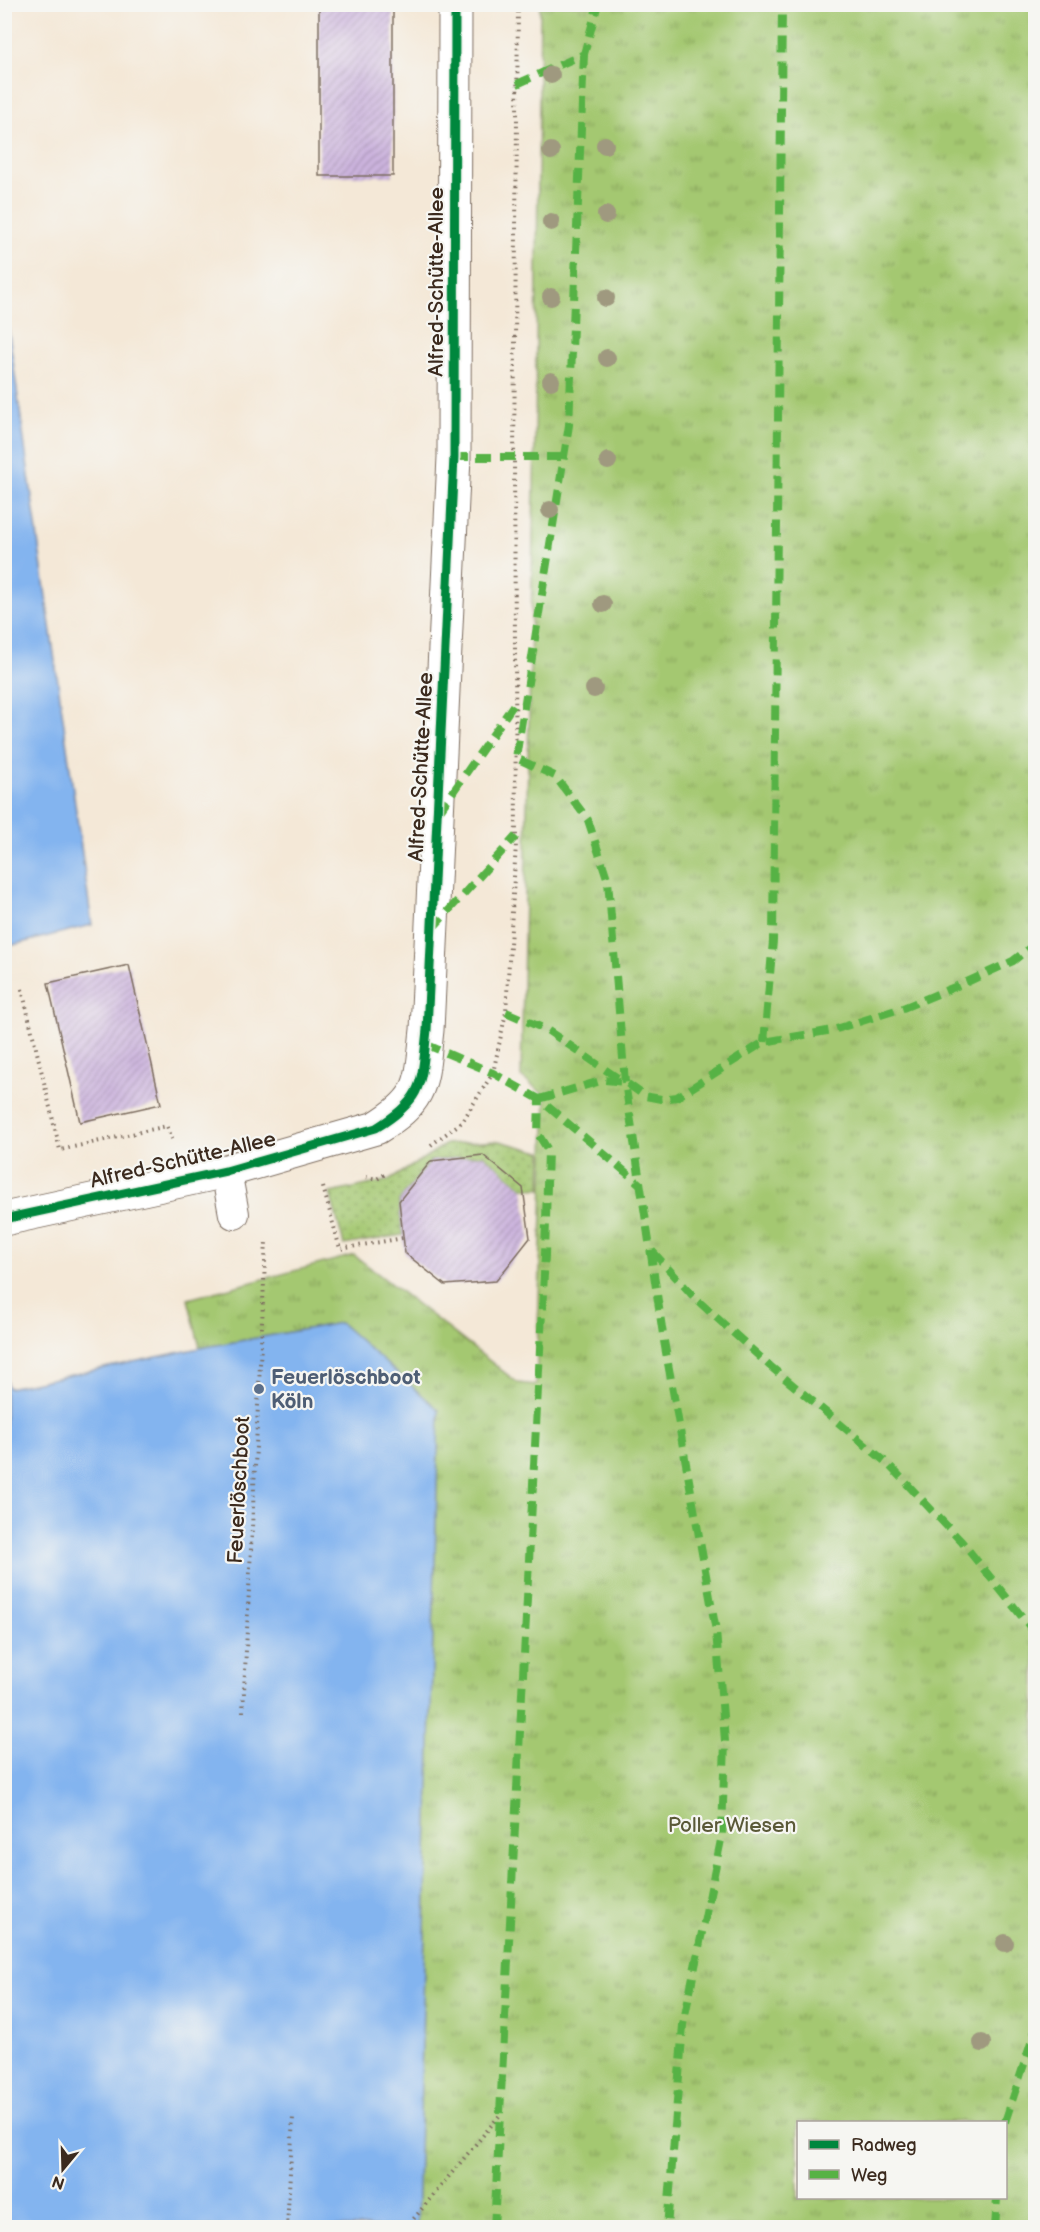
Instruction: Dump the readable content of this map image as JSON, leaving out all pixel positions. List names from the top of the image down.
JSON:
{
  "streets": {
    "street": ["Alfred-Schütte-Allee"],
    "path": ["Feuerlöschboot"]
  },
  "parks": ["Poller Wiesen"],
  "places": ["Feuerlöschboot Köln"],
  "legend": ["Radweg", "Weg"],
  "north": "bottom"
}
